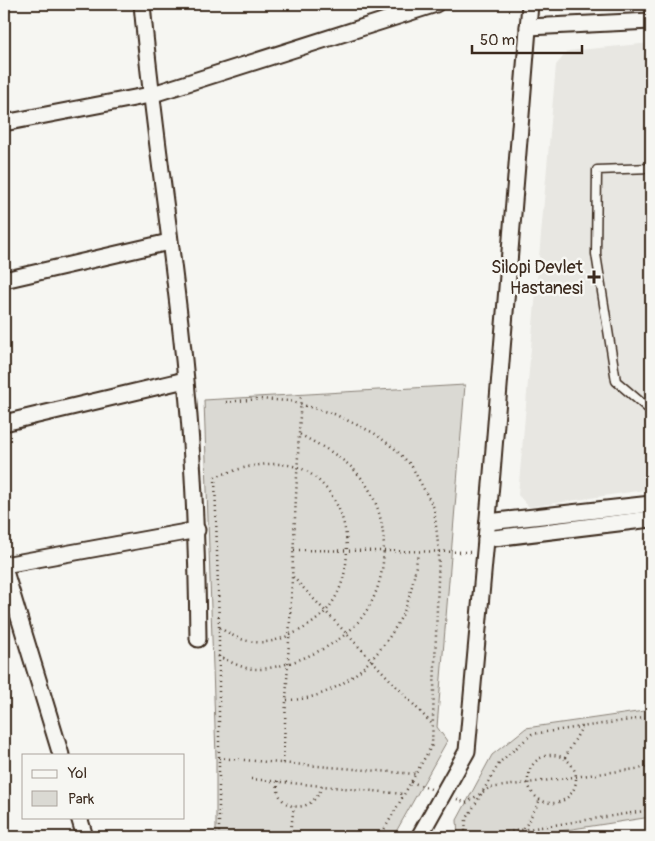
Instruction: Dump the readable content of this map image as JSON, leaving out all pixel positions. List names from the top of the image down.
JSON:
{
  "places": {
    "health": ["Silopi Devlet Hastanesi"]
  },
  "legend": ["Yol", "Park"],
  "scale_bar": "50 m"
}
